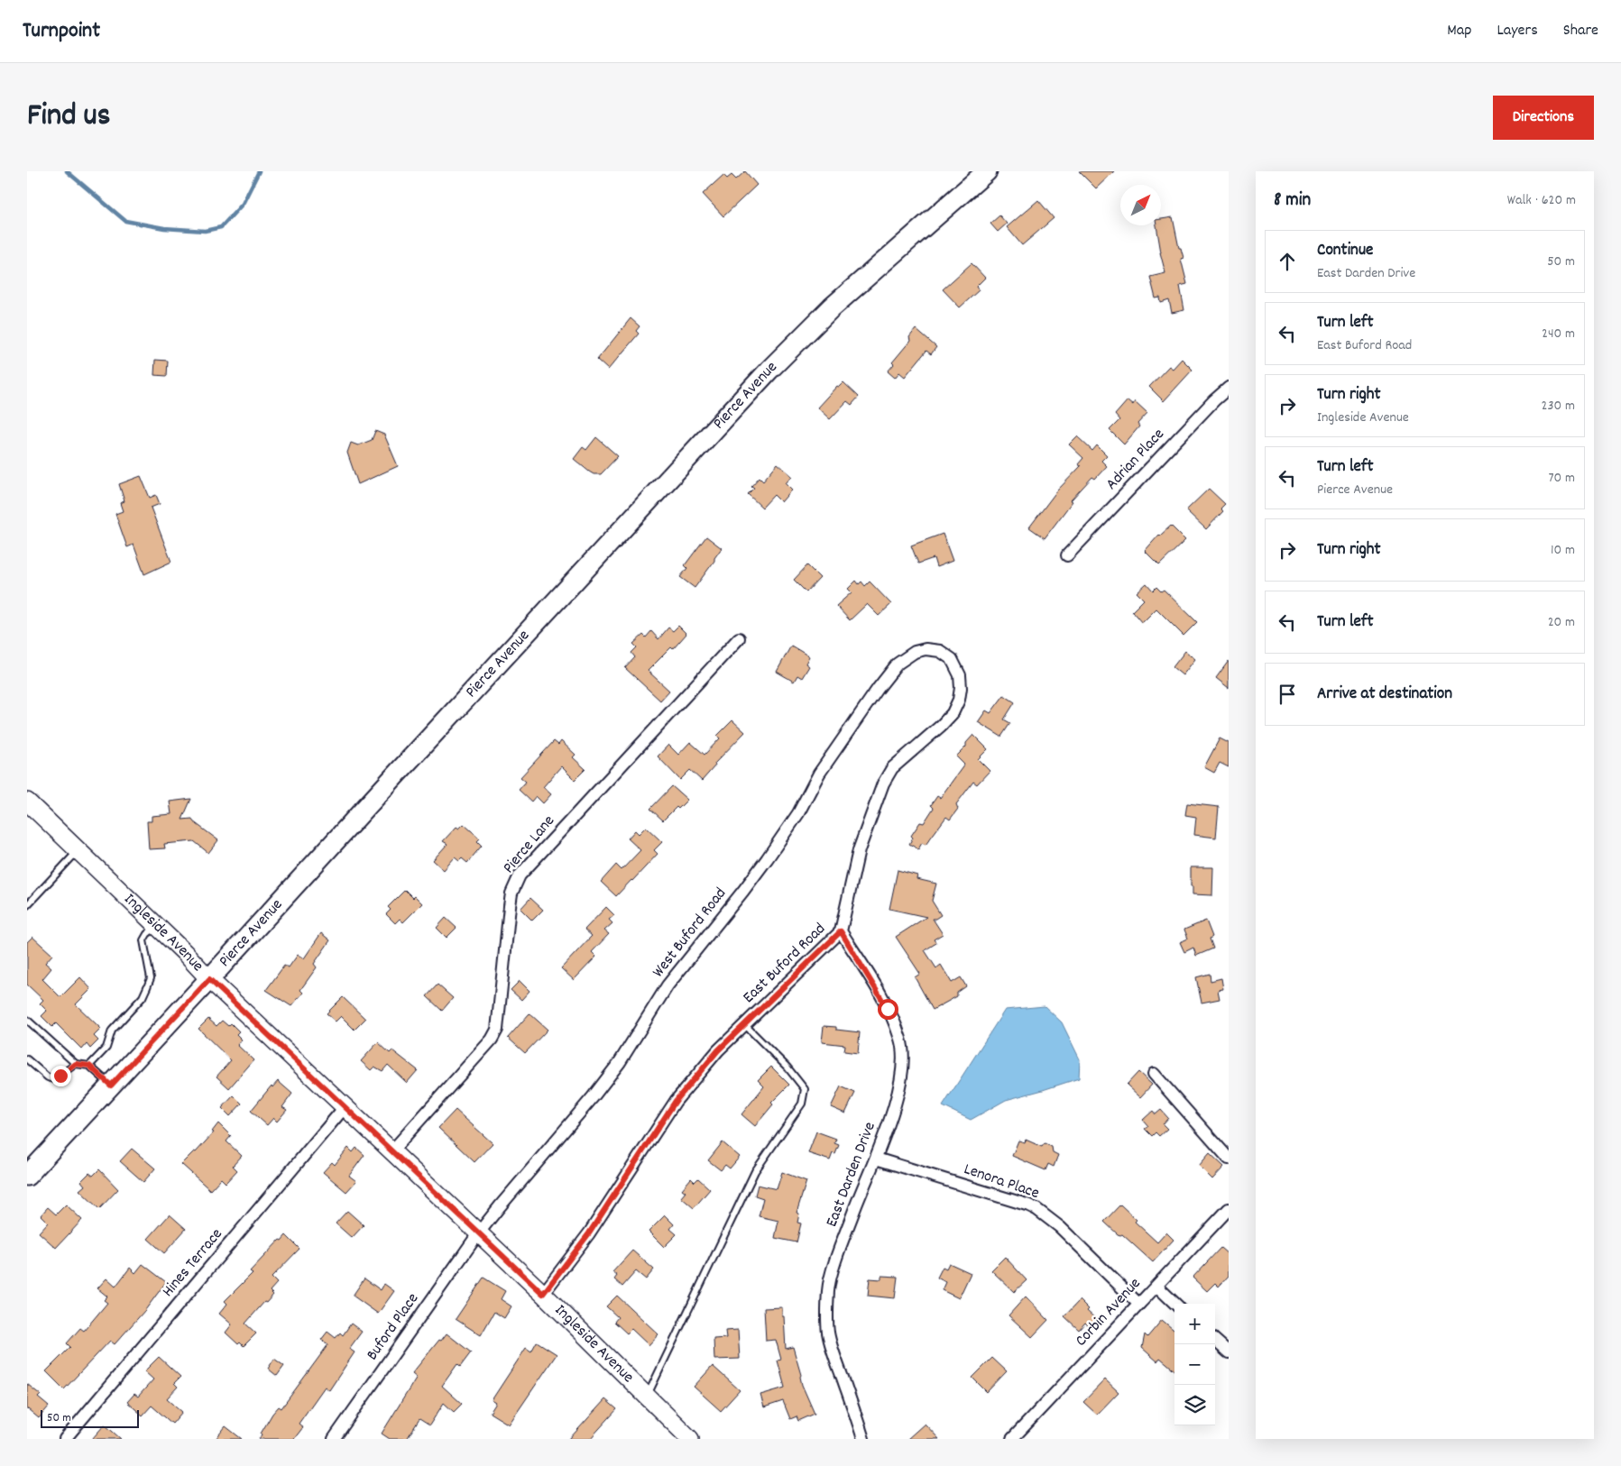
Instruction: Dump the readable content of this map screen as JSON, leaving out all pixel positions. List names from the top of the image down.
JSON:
{
  "streets": {
    "main road": ["Pierce Avenue"],
    "street": [
      "Adrian Place",
      "Pierce Lane",
      "Ingleside Avenue",
      "West Buford Road",
      "East Buford Road",
      "East Darden Drive",
      "Lenora Place",
      "Hines Terrace",
      "Corbin Avenue",
      "Buford Place"
    ]
  },
  "crossings": [
    ["Pierce Avenue", "Ingleside Avenue"],
    ["Pierce Lane", "Ingleside Avenue"],
    ["Ingleside Avenue", "West Buford Road"],
    ["Ingleside Avenue", "East Buford Road"],
    ["Ingleside Avenue", "Hines Terrace"],
    ["Ingleside Avenue", "Buford Place"],
    ["West Buford Road", "East Buford Road"],
    ["West Buford Road", "Buford Place"],
    ["East Buford Road", "East Darden Drive"],
    ["East Darden Drive", "Lenora Place"],
    ["Lenora Place", "Corbin Avenue"]
  ],
  "scale_bar": "50 m",
  "north": "top right",
  "page": {
    "header": "Turnpoint",
    "nav": ["Map", "Layers", "Share"],
    "title": "Find us",
    "buttons": "Directions",
    "heading": ["8 min", "Walk · 620 m"],
    "list": [
      ["Continue", "East Darden Drive", "50 m"],
      ["Turn left", "East Buford Road", "240 m"],
      ["Turn right", "Ingleside Avenue", "230 m"],
      ["Turn left", "Pierce Avenue", "70 m"],
      ["Turn right", "10 m"],
      ["Turn left", "20 m"],
      "Arrive at destination"
    ],
    "map_buttons": ["+", "−"],
    "scale": "50 m"
  }
}
